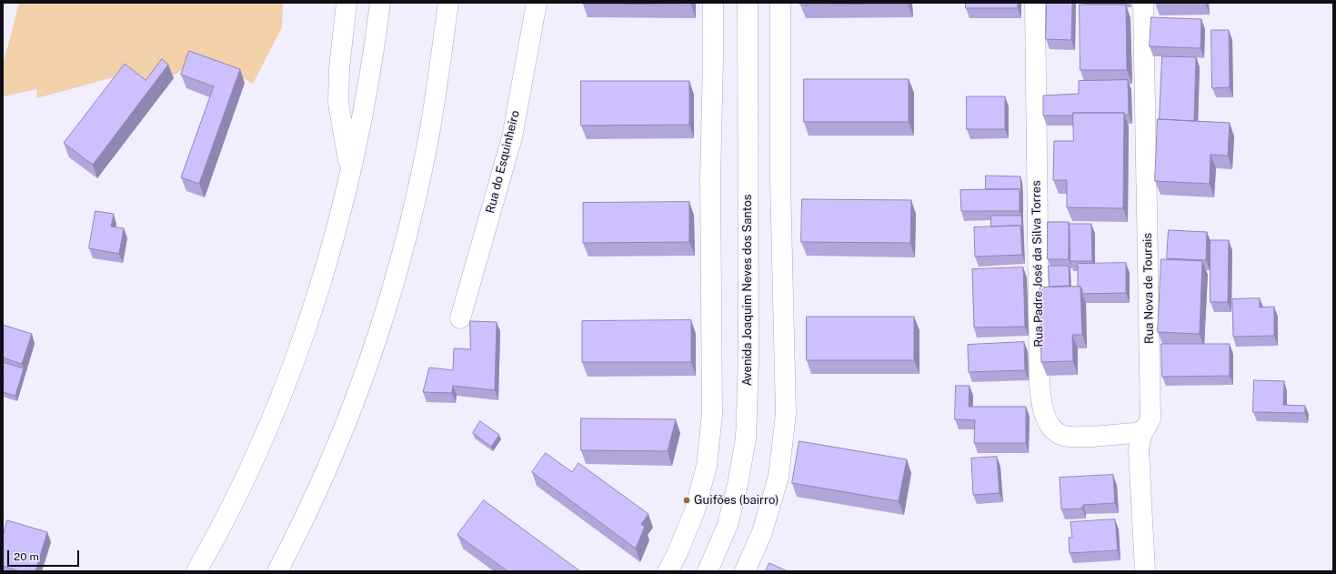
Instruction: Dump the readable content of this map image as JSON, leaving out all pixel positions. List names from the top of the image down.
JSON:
{
  "streets": {
    "main road": [
      "Rua do Esquinheiro",
      "Rua Padre José da Silva Torres",
      "Rua Nova de Tourais",
      "Avenida Joaquim Neves dos Santos"
    ]
  },
  "crossings": [
    ["Rua Padre José da Silva Torres", "Rua Nova de Tourais"]
  ],
  "places": ["Guifões (bairro)"],
  "scale_bar": "20 m"
}
